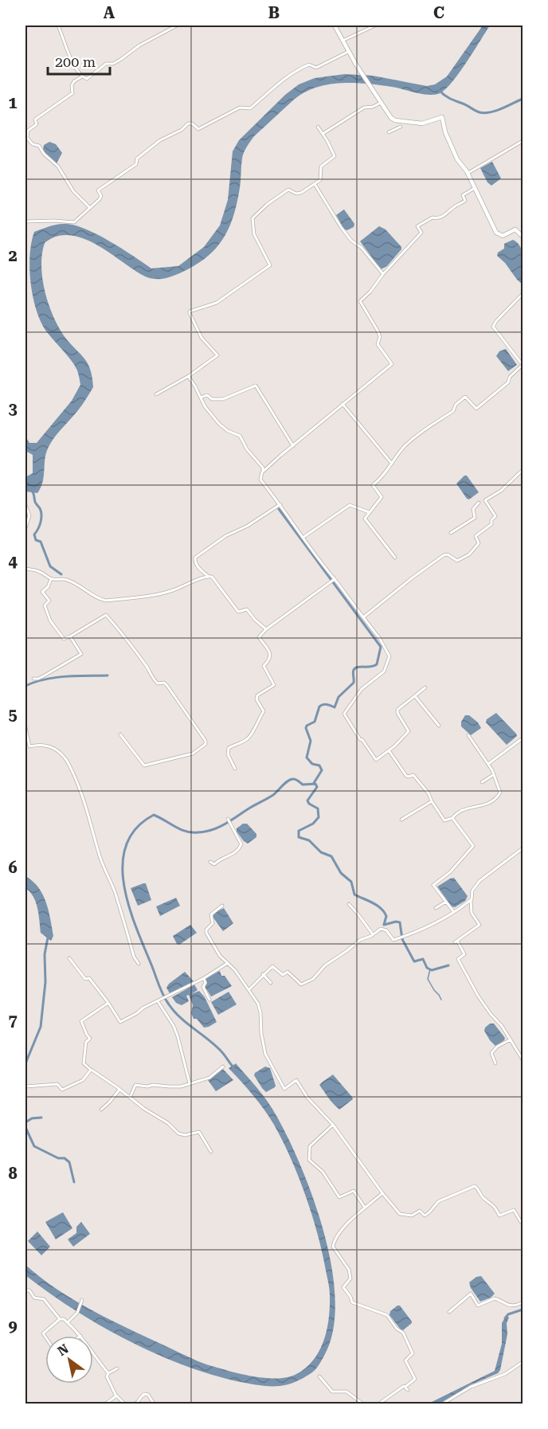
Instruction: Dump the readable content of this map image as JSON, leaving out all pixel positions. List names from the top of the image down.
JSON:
{
  "scale_bar": "200 m",
  "north": "top left",
  "grid": {
    "columns": ["A", "B", "C"],
    "rows": [
      "1",
      "2",
      "3",
      "4",
      "5",
      "6",
      "7",
      "8",
      "9"
    ]
  }
}
